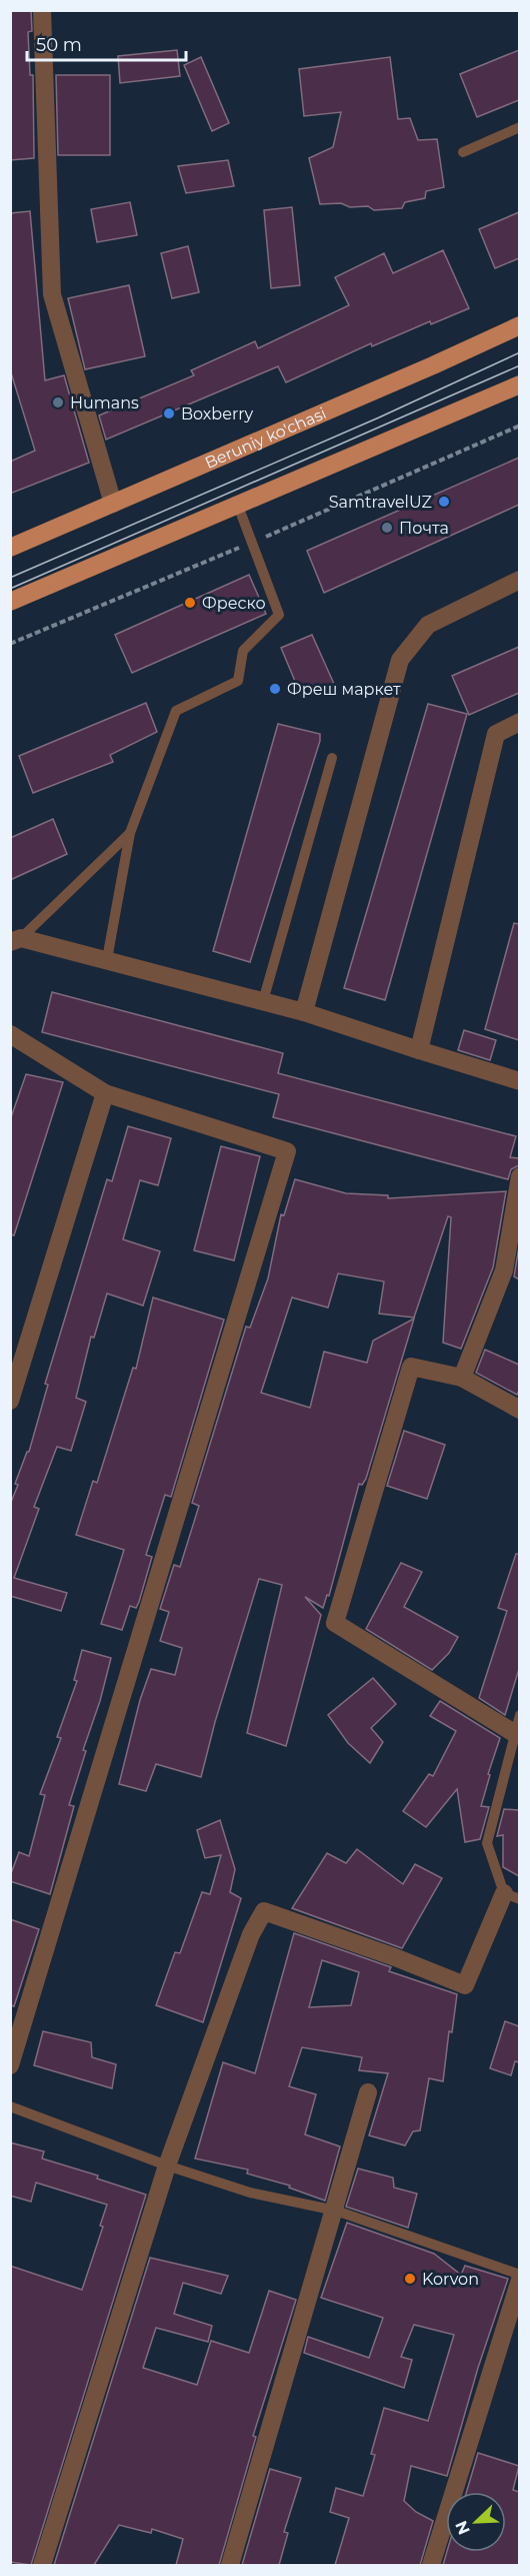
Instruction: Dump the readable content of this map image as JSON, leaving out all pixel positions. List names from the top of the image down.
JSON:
{
  "streets": {
    "main road": ["Beruniy ko'chasi"]
  },
  "places": [
    "Humans",
    "Boxberry",
    "SamtravelUZ",
    "Почта",
    "Фреско",
    "Фреш маркет",
    "Korvon"
  ],
  "scale_bar": "50 m",
  "north": "bottom left"
}
